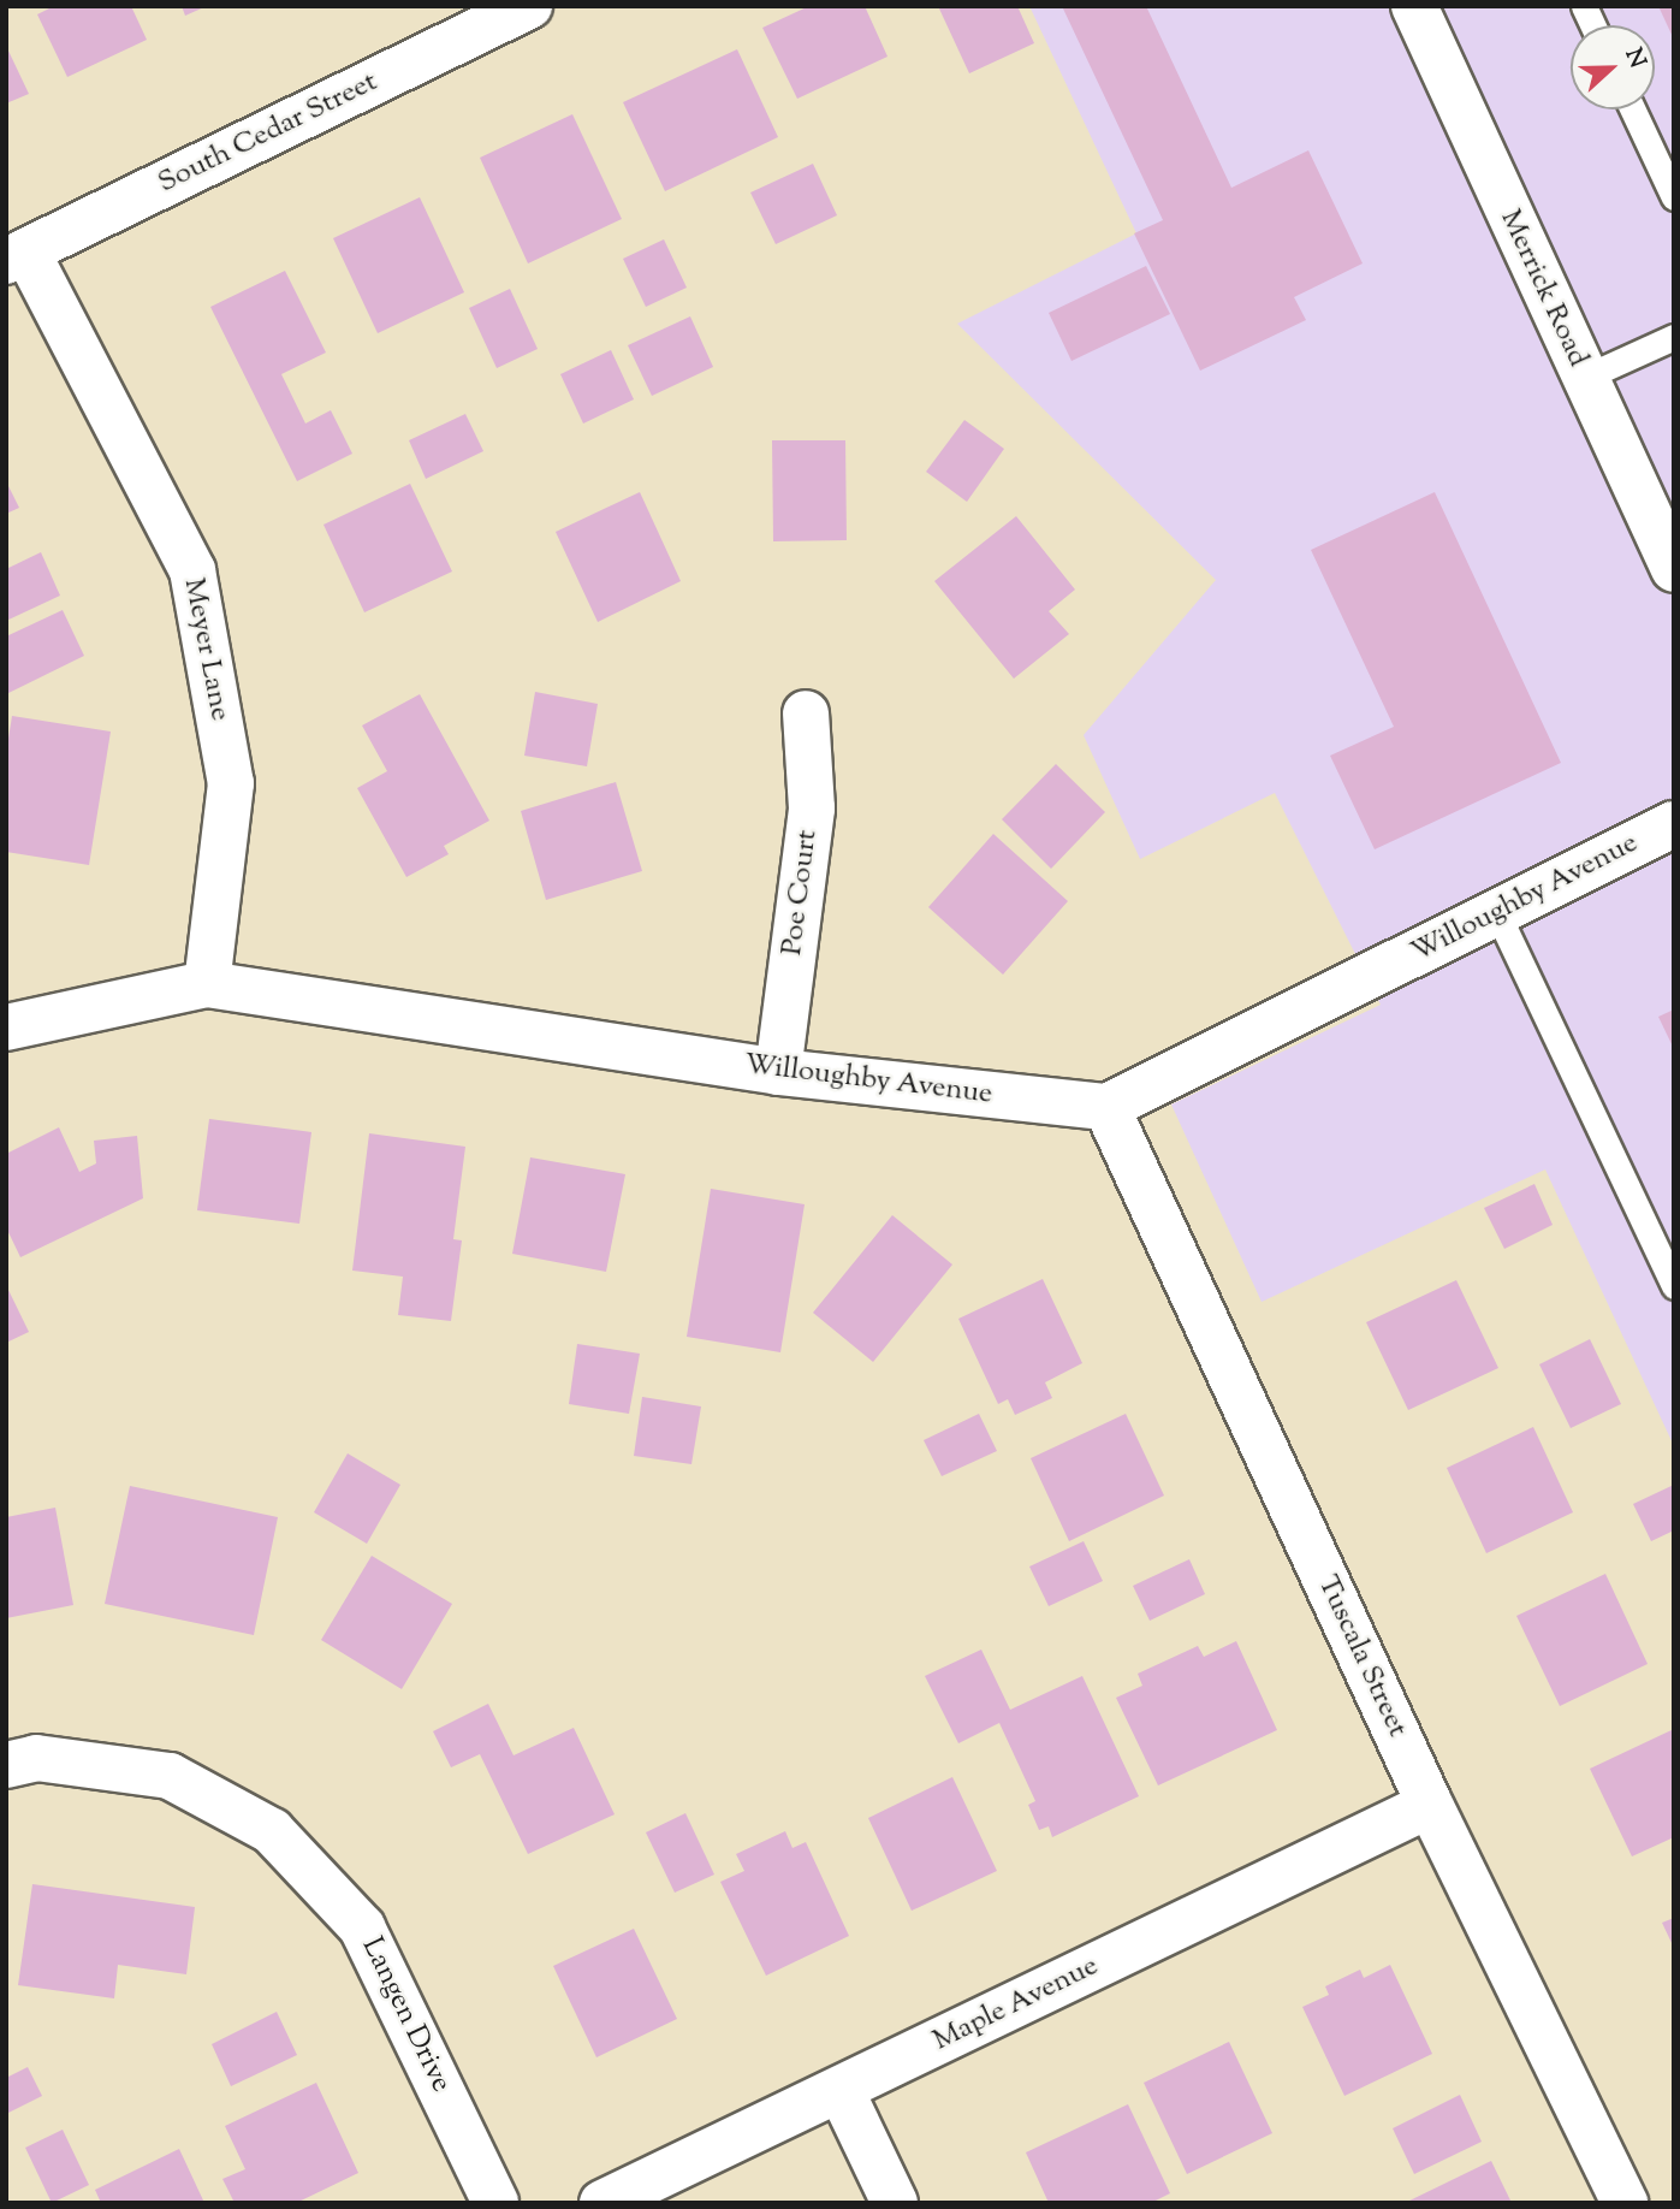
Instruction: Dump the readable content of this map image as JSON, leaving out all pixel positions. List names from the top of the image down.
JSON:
{
  "streets": {
    "street": [
      "South Cedar Street",
      "Merrick Road",
      "Meyer Lane",
      "Poe Court",
      "Willoughby Avenue",
      "Tuscala Street",
      "Maple Avenue",
      "Langen Drive"
    ]
  },
  "crossings": [
    ["South Cedar Street", "Meyer Lane"],
    ["Meyer Lane", "Willoughby Avenue"],
    ["Poe Court", "Willoughby Avenue"],
    ["Willoughby Avenue", "Tuscala Street"],
    ["Tuscala Street", "Maple Avenue"]
  ],
  "north": "right"
}
